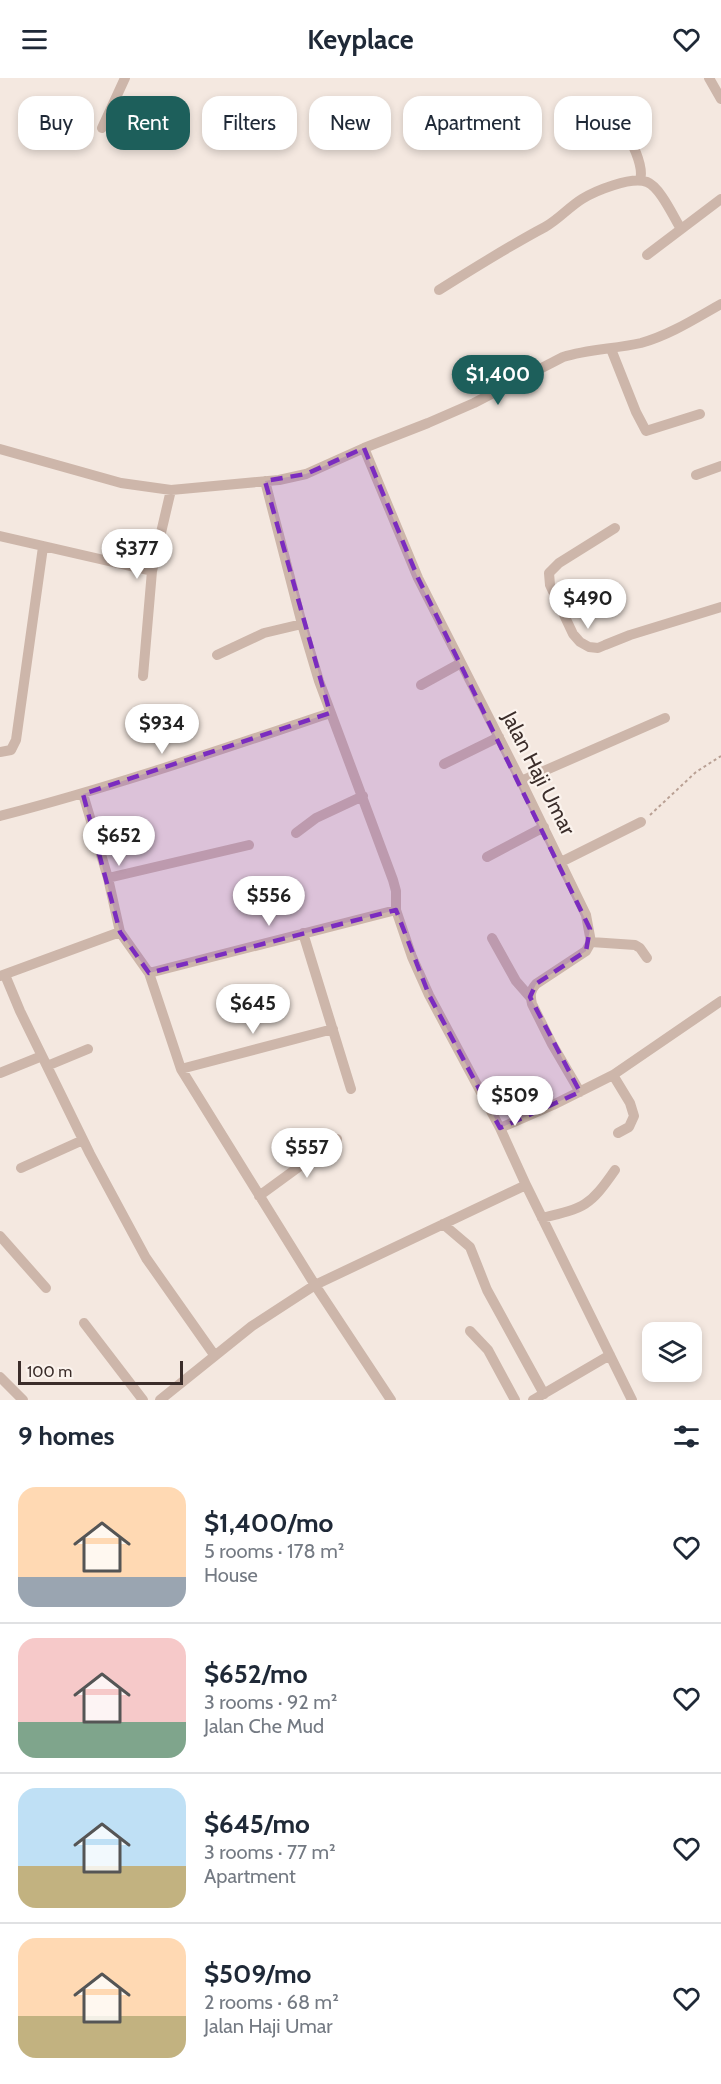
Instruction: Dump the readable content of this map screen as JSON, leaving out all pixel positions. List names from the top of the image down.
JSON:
{
  "streets": {
    "street": ["Jalan Haji Umar"]
  },
  "scale_bar": "100 m",
  "page": {
    "header": "Keyplace",
    "chip": [
      "Buy",
      "Rent",
      "Filters",
      "New",
      "Apartment",
      "House"
    ],
    "price": [
      "$1,400",
      "$377",
      "$490",
      "$934",
      "$652",
      "$556",
      "$645",
      "$509",
      "$557"
    ],
    "scale": "100 m",
    "heading": "9 homes",
    "list": [
      {
        "name": "$1,400/mo",
        "note": "5 rooms · 178 m² · House"
      },
      {
        "name": "$652/mo",
        "note": "3 rooms · 92 m² · Jalan Che Mud"
      },
      {
        "name": "$645/mo",
        "note": "3 rooms · 77 m² · Apartment"
      },
      {
        "name": "$509/mo",
        "note": "2 rooms · 68 m² · Jalan Haji Umar"
      }
    ]
  }
}
